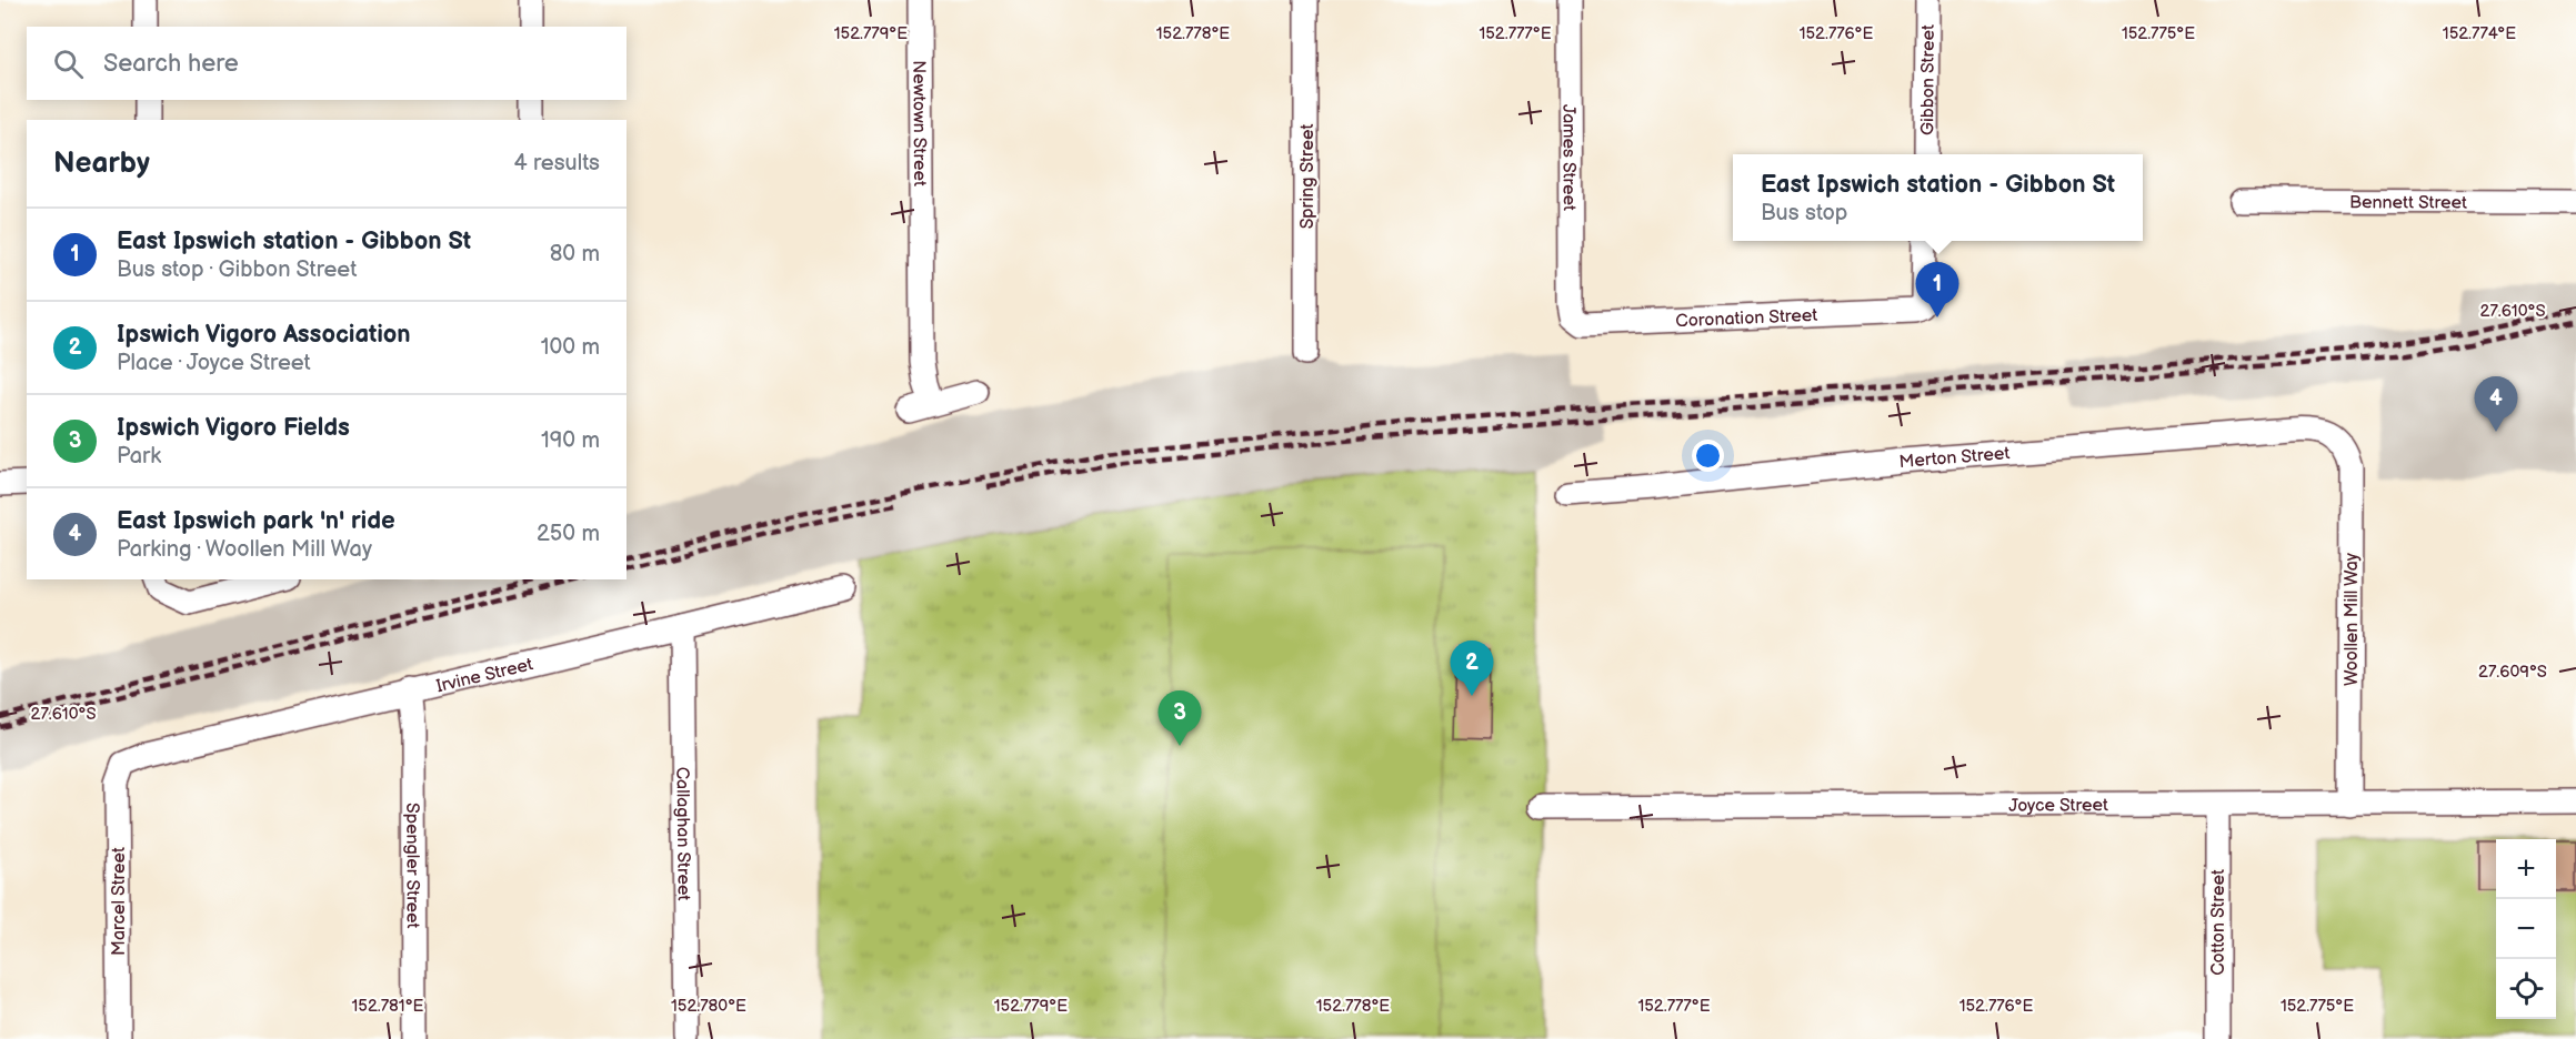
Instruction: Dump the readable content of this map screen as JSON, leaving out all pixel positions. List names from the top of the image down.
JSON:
{
  "streets": {
    "street": [
      "Gibbon Street",
      "Newtown Street",
      "James Street",
      "Spring Street",
      "Bennett Street",
      "Coronation Street",
      "Merton Street",
      "Woollen Mill Way",
      "Irvine Street",
      "Joyce Street",
      "Callaghan Street",
      "Spengler Street",
      "Marcel Street",
      "Cotton Street"
    ]
  },
  "crossings": [
    ["James Street", "Coronation Street"],
    ["Merton Street", "Woollen Mill Way"],
    ["Woollen Mill Way", "Joyce Street"],
    ["Irvine Street", "Callaghan Street"],
    ["Irvine Street", "Spengler Street"],
    ["Irvine Street", "Marcel Street"],
    ["Joyce Street", "Cotton Street"]
  ],
  "page": {
    "search": "Search here",
    "heading": ["Nearby", "4 results"],
    "popup": ["East Ipswich station - Gibbon St", "Bus stop"],
    "list": [
      {
        "mark": "1",
        "name": "East Ipswich station - Gibbon St",
        "note": "Bus stop · Gibbon Street",
        "value": "80 m"
      },
      {
        "mark": "2",
        "name": "Ipswich Vigoro Association",
        "note": "Place · Joyce Street",
        "value": "100 m"
      },
      {
        "mark": "3",
        "name": "Ipswich Vigoro Fields",
        "note": "Park",
        "value": "190 m"
      },
      {
        "mark": "4",
        "name": "East Ipswich park 'n' ride",
        "note": "Parking · Woollen Mill Way",
        "value": "250 m"
      }
    ],
    "pins": [
      "1",
      "4",
      "2",
      "3"
    ],
    "map_buttons": ["+", "−"]
  },
  "coordinates": [
    "152.779°E",
    "152.778°E",
    "152.777°E",
    "152.776°E",
    "152.775°E",
    "152.774°E",
    "27.610°S",
    "27.609°S",
    "152.781°E",
    "152.780°E"
  ]
}
